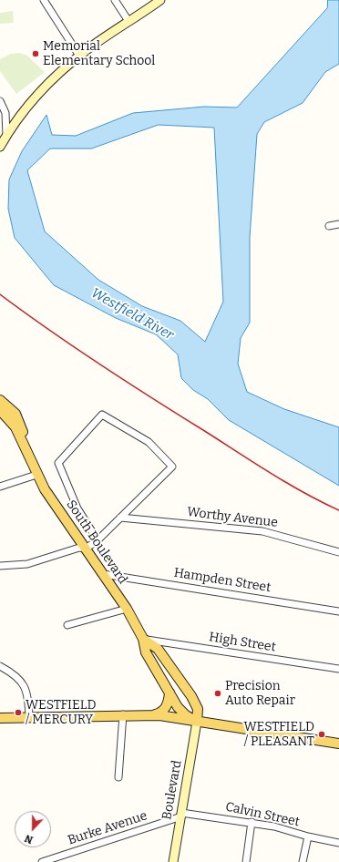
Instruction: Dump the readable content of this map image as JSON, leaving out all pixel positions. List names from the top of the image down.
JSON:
{
  "streets": {
    "main road": ["South Boulevard", "Boulevard"],
    "street": [
      "Worthy Avenue",
      "Hampden Street",
      "High Street",
      "Calvin Street",
      "Burke Avenue"
    ]
  },
  "crossings": [
    ["South Boulevard", "Hampden Street"],
    ["South Boulevard", "High Street"],
    ["South Boulevard", "Boulevard"],
    ["Boulevard", "Calvin Street"],
    ["Boulevard", "Burke Avenue"],
    ["Calvin Street", "Burke Avenue"]
  ],
  "water": ["Westfield River"],
  "places": [
    "Memorial Elementary School",
    "Precision Auto Repair",
    "WESTFIELD / MERCURY",
    "WESTFIELD / PLEASANT"
  ],
  "north": "bottom"
}
